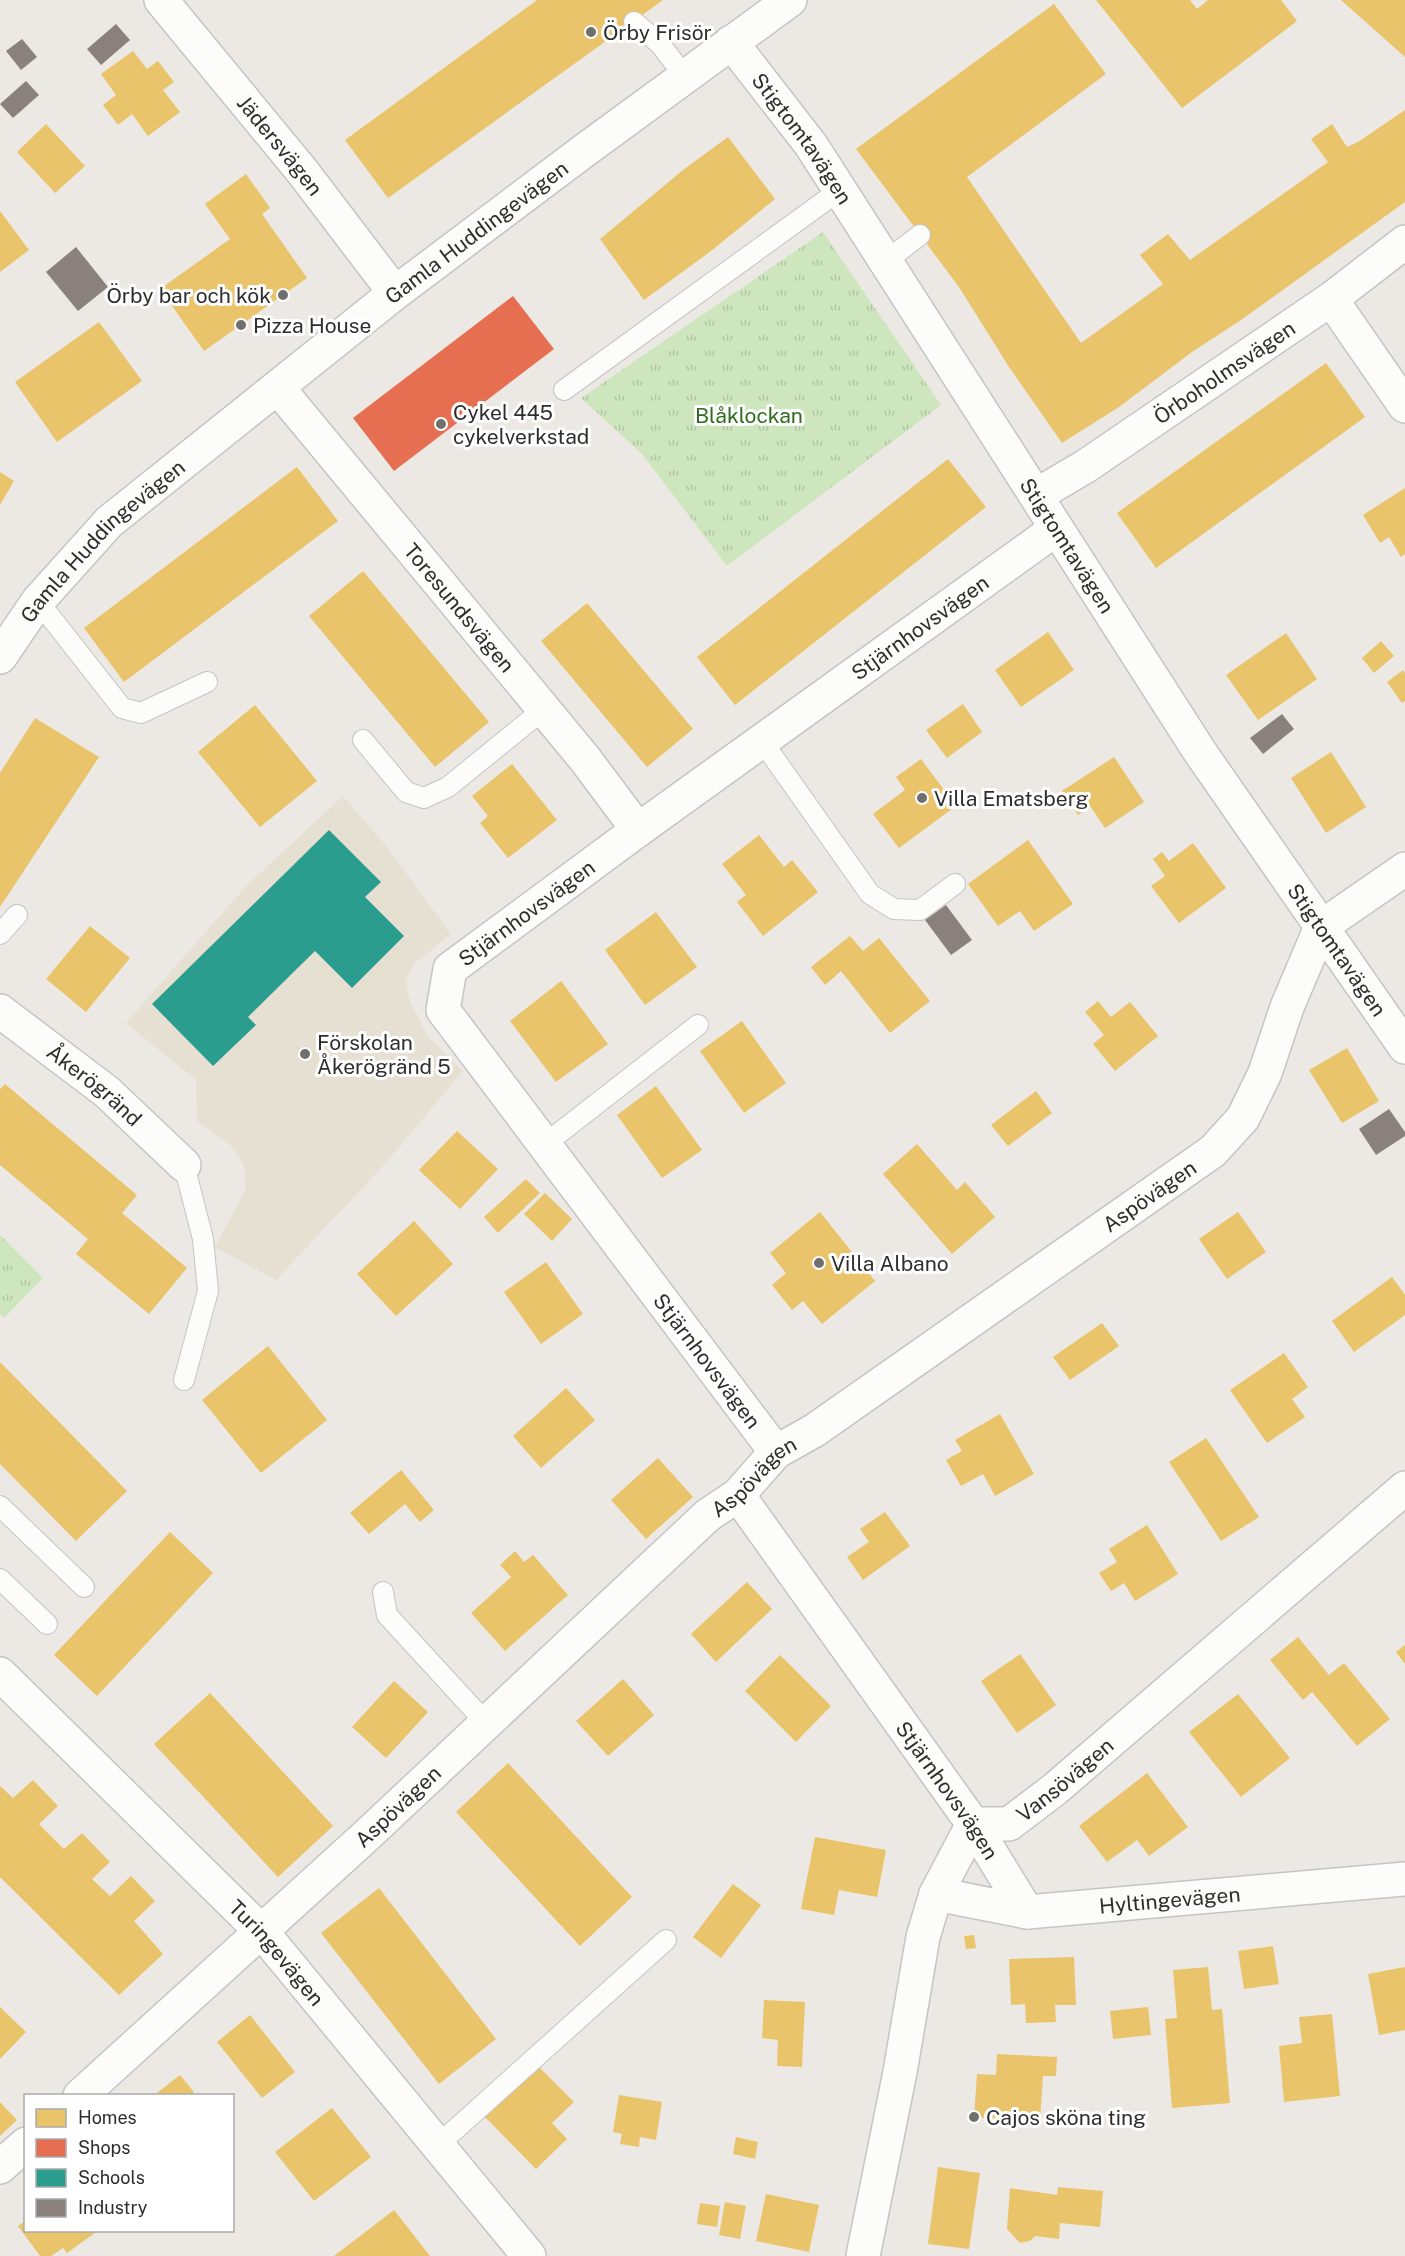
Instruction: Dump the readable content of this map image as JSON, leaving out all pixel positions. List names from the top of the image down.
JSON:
{
  "streets": {
    "street": [
      "Stigtomtavägen",
      "Jädersvägen",
      "Gamla Huddingevägen",
      "Örboholmsvägen",
      "Toresundsvägen",
      "Stjärnhovsvägen",
      "Åkerögränd",
      "Aspövägen",
      "Vansövägen",
      "Hyltingevägen",
      "Turingevägen"
    ]
  },
  "crossings": [
    ["Stigtomtavägen", "Gamla Huddingevägen"],
    ["Stigtomtavägen", "Örboholmsvägen"],
    ["Stigtomtavägen", "Stjärnhovsvägen"],
    ["Stigtomtavägen", "Aspövägen"],
    ["Jädersvägen", "Gamla Huddingevägen"],
    ["Gamla Huddingevägen", "Toresundsvägen"],
    ["Toresundsvägen", "Stjärnhovsvägen"],
    ["Stjärnhovsvägen", "Aspövägen"],
    ["Stjärnhovsvägen", "Vansövägen"],
    ["Stjärnhovsvägen", "Hyltingevägen"],
    ["Aspövägen", "Turingevägen"]
  ],
  "parks": ["Blåklockan"],
  "places": [
    "Örby Frisör",
    "Örby bar och kök",
    "Pizza House",
    "Cykel 445 cykelverkstad",
    "Villa Ematsberg",
    "Förskolan Åkerögränd 5",
    "Villa Albano",
    "Cajos sköna ting"
  ],
  "legend": [
    "Homes",
    "Shops",
    "Schools",
    "Industry"
  ]
}
